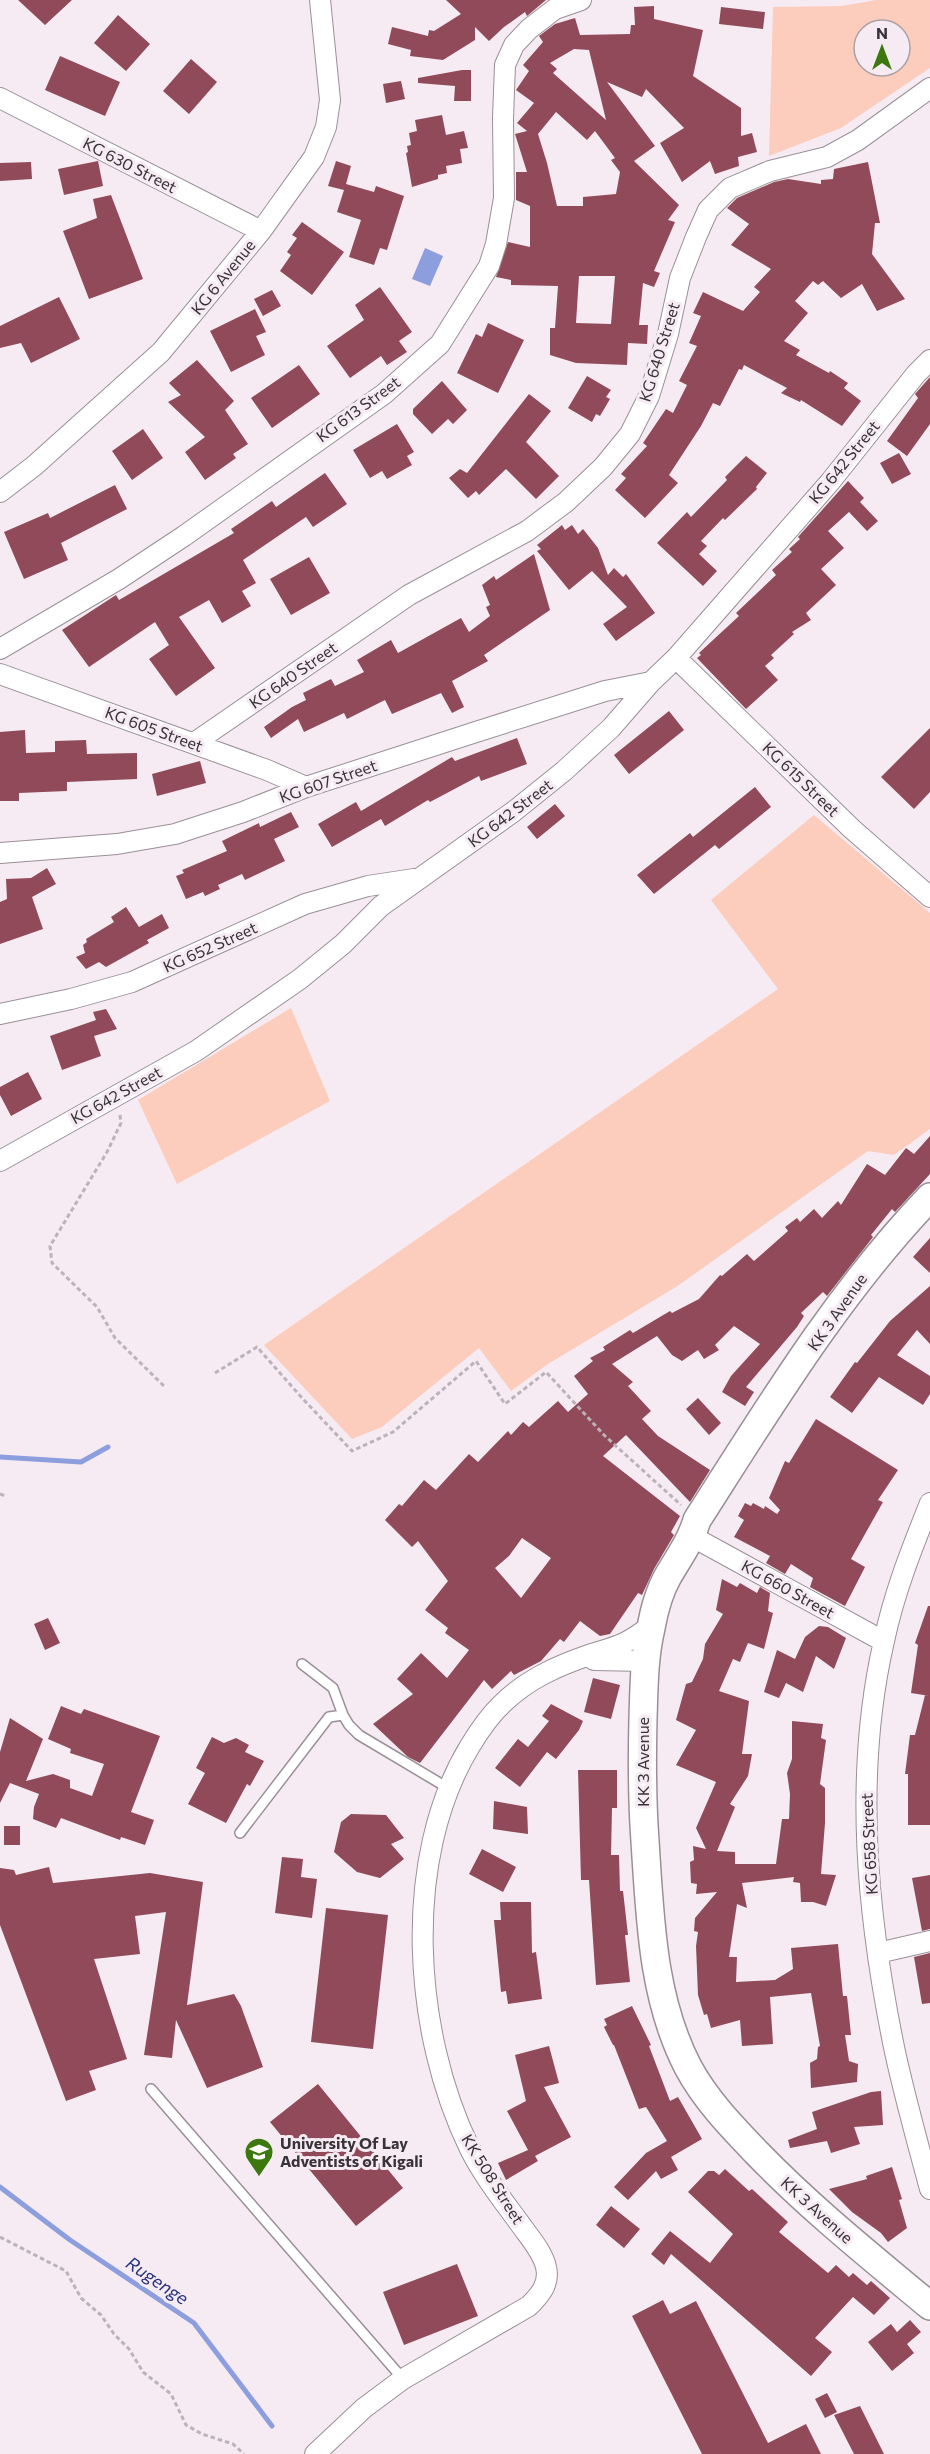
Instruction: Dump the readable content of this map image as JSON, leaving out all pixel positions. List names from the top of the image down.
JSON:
{
  "streets": {
    "street": [
      "KG 630 Street",
      "KG 6 Avenue",
      "KG 640 Street",
      "KG 613 Street",
      "KG 642 Street",
      "KG 605 Street",
      "KG 615 Street",
      "KG 607 Street",
      "KG 652 Street",
      "KK 3 Avenue",
      "KG 660 Street",
      "KG 658 Street",
      "KK 508 Street"
    ]
  },
  "crossings": [
    ["KG 630 Street", "KG 6 Avenue"],
    ["KG 640 Street", "KG 605 Street"],
    ["KG 642 Street", "KG 615 Street"],
    ["KG 642 Street", "KG 607 Street"],
    ["KG 642 Street", "KG 652 Street"],
    ["KG 605 Street", "KG 607 Street"],
    ["KK 3 Avenue", "KG 660 Street"],
    ["KK 3 Avenue", "KK 508 Street"],
    ["KG 660 Street", "KG 658 Street"]
  ],
  "water": ["Rugenge"],
  "places": {
    "school or university": ["University Of Lay Adventists of Kigali"]
  },
  "north": "top"
}
